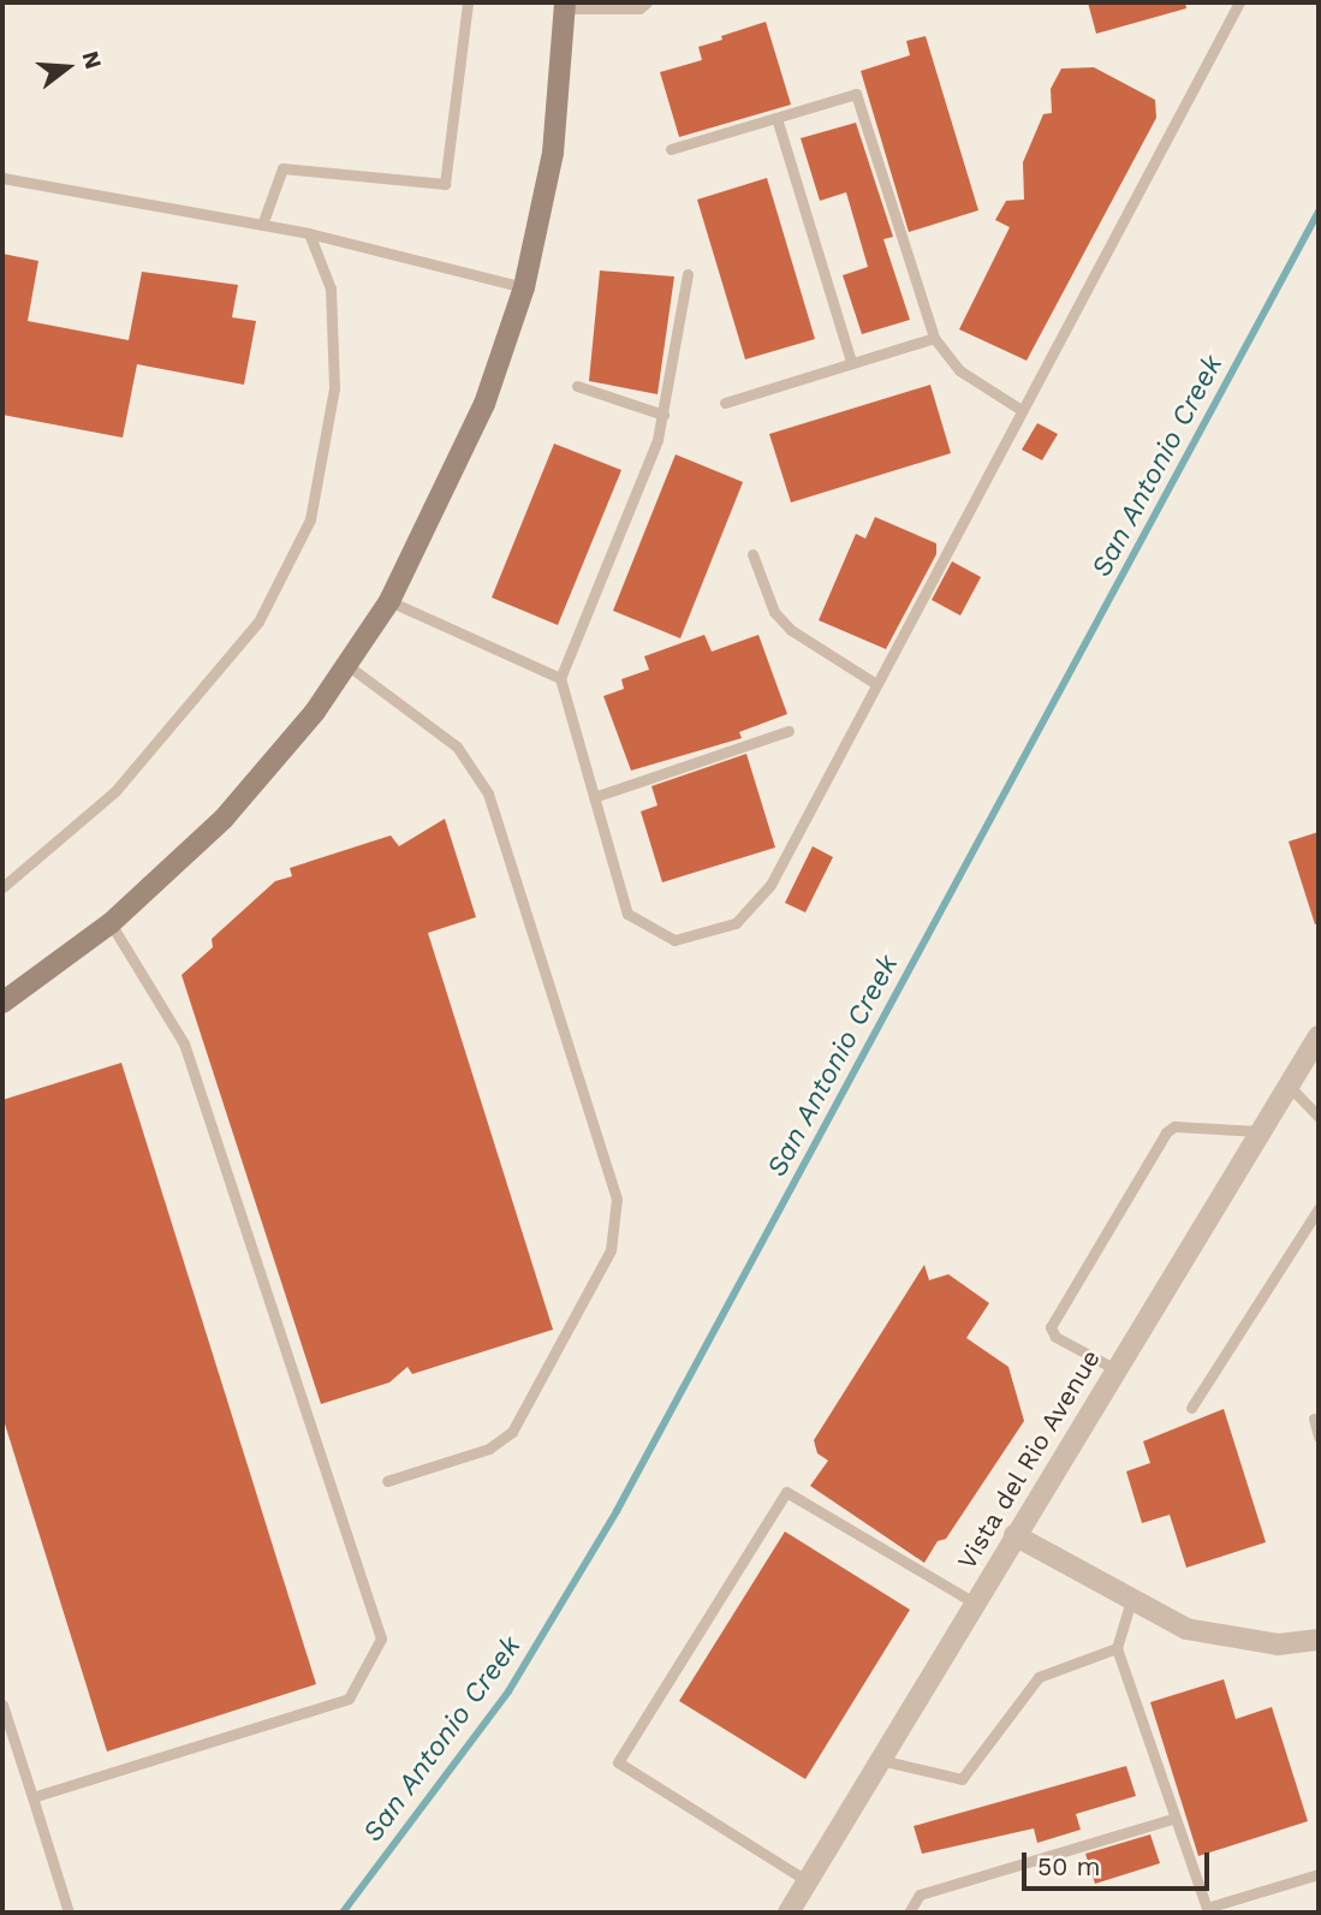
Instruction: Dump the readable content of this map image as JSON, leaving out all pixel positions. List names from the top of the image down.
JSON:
{
  "streets": {
    "street": ["Vista del Rio Avenue"]
  },
  "water": ["San Antonio Creek"],
  "scale_bar": "50 m",
  "north": "right"
}
